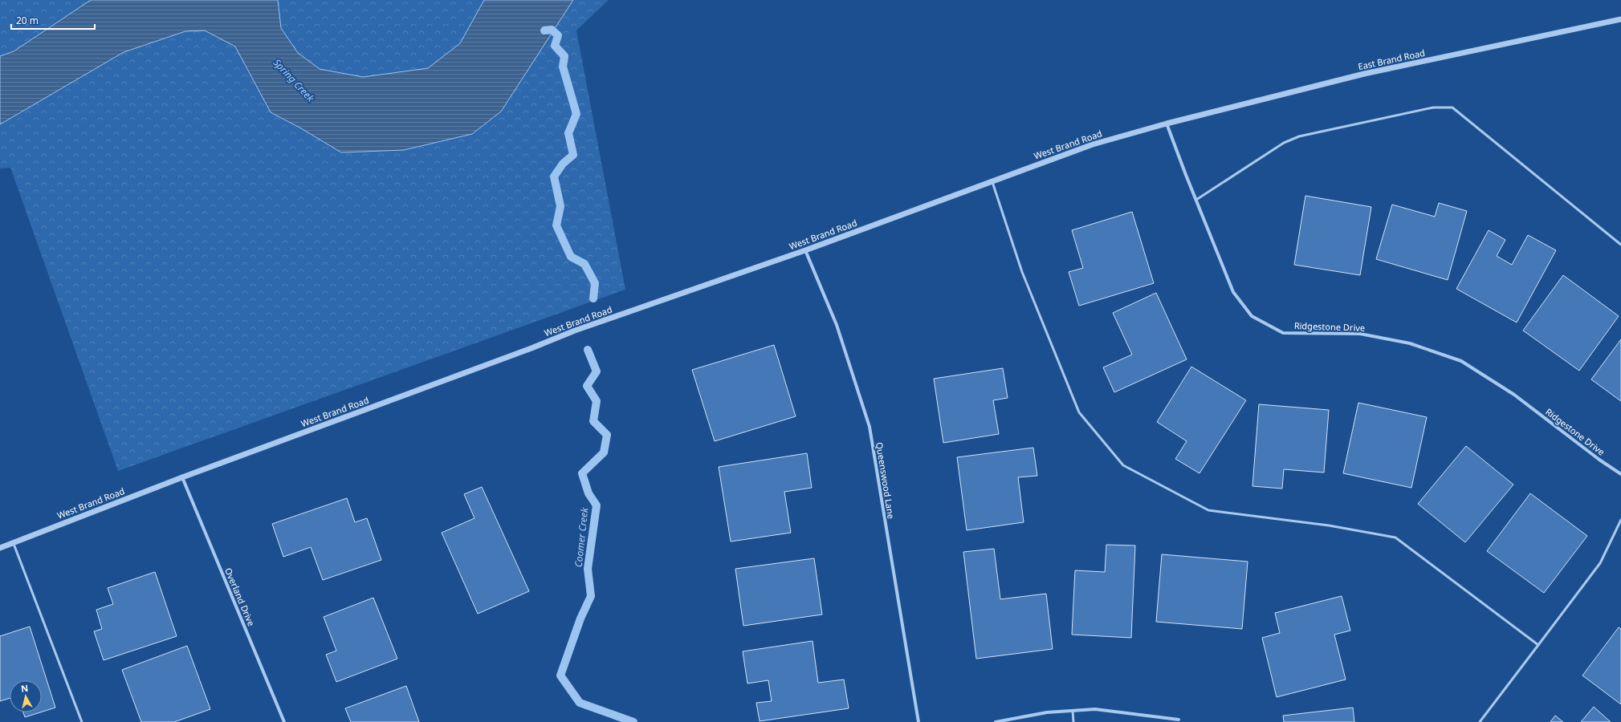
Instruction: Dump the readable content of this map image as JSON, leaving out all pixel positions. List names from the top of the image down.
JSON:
{
  "streets": {
    "street": [
      "East Brand Road",
      "West Brand Road",
      "Ridgestone Drive",
      "Queenswood Lane",
      "Overland Drive"
    ]
  },
  "crossings": [
    ["East Brand Road", "West Brand Road"],
    ["East Brand Road", "Ridgestone Drive"],
    ["West Brand Road", "Ridgestone Drive"],
    ["West Brand Road", "Queenswood Lane"],
    ["West Brand Road", "Overland Drive"]
  ],
  "water": ["Spring Creek", "Coomer Creek"],
  "scale_bar": "20 m",
  "north": "top"
}
